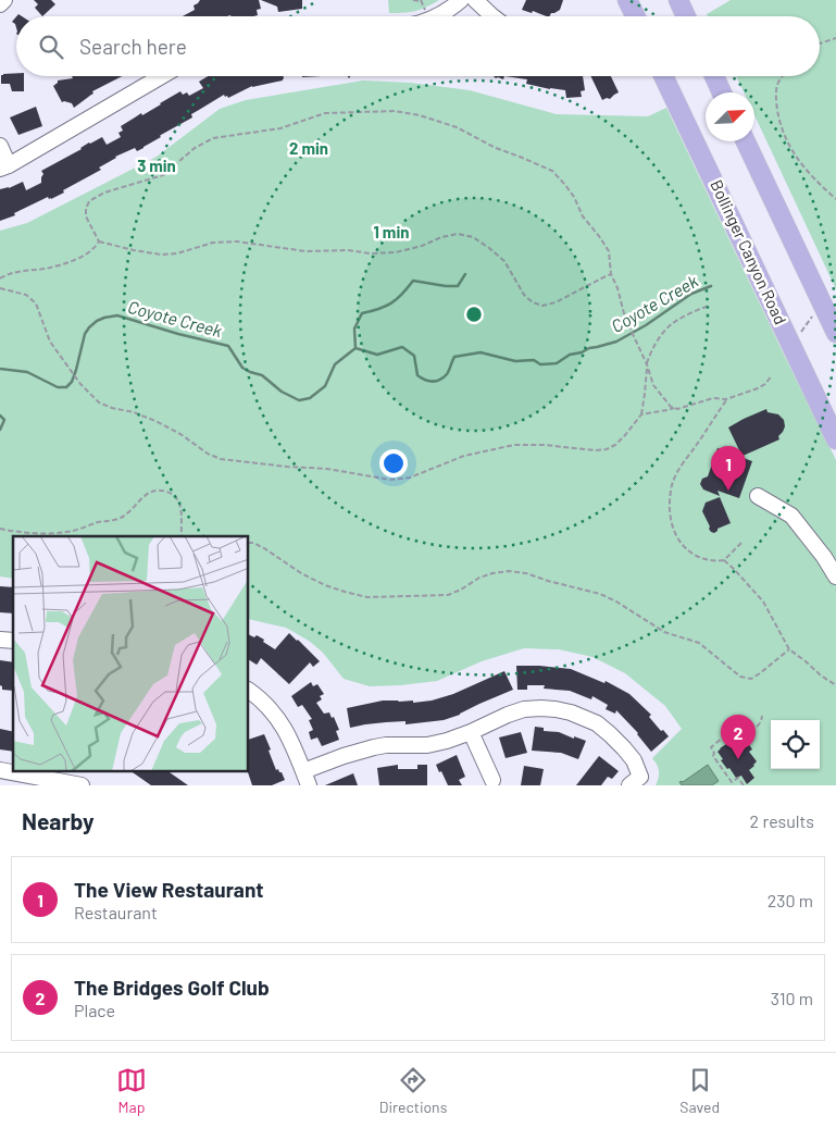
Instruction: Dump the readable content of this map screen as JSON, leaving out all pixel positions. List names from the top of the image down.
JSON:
{
  "streets": {
    "main road": ["Bollinger Canyon Road"]
  },
  "water": ["Coyote Creek"],
  "north": "top right",
  "page": {
    "search": "Search here",
    "pins": ["1", "2"],
    "heading": ["Nearby", "2 results"],
    "list": [
      {
        "mark": "1",
        "name": "The View Restaurant",
        "note": "Restaurant",
        "value": "230 m"
      },
      {
        "mark": "2",
        "name": "The Bridges Golf Club",
        "note": "Place",
        "value": "310 m"
      }
    ],
    "nav": ["Map", "Directions", "Saved"]
  },
  "rings": ["2 min", "3 min", "1 min"]
}
